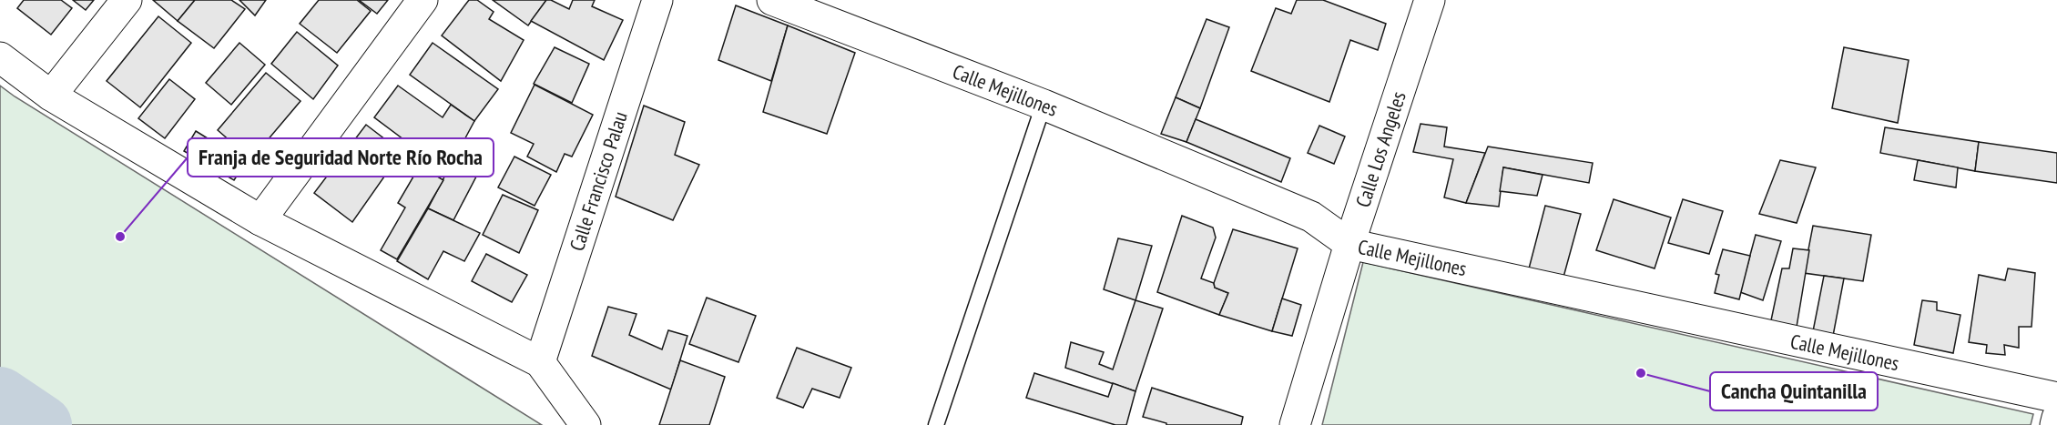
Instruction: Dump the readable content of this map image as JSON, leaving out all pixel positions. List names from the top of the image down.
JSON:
{
  "streets": {
    "street": ["Calle Mejillones", "Calle Los Angeles", "Calle Francisco Palau"]
  },
  "crossings": [
    ["Calle Mejillones", "Calle Los Angeles"]
  ],
  "places": ["Franja de Seguridad Norte Río Rocha", "Cancha Quintanilla"]
}
